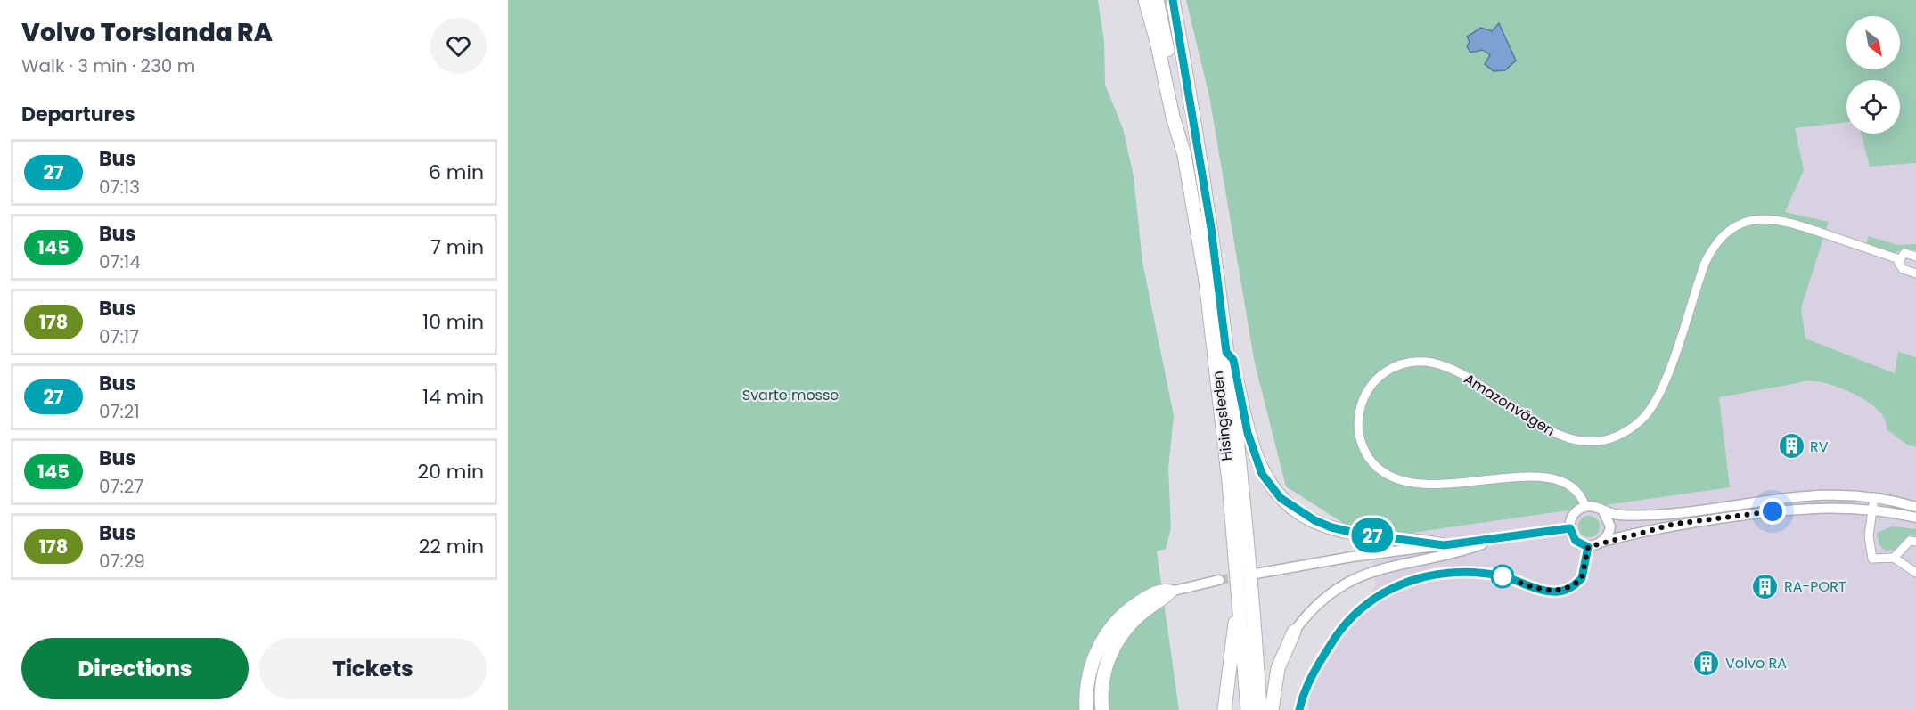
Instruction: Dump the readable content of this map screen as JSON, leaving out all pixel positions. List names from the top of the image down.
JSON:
{
  "streets": {
    "highway": ["Hisingsleden"],
    "street": ["Amazonvägen"]
  },
  "parks": ["Svarte mosse"],
  "places": {
    "building": ["RV", "RA-PORT", "Volvo RA"]
  },
  "lines": ["bus line 27"],
  "north": "bottom right",
  "page": {
    "heading": [
      ["Volvo Torslanda RA", "Walk · 3 min · 230 m"],
      "Departures"
    ],
    "on_map": "27",
    "list": [
      {
        "mark": "27",
        "name": "Bus",
        "note": "07:13",
        "value": "6 min"
      },
      {
        "mark": "145",
        "name": "Bus",
        "note": "07:14",
        "value": "7 min"
      },
      {
        "mark": "178",
        "name": "Bus",
        "note": "07:17",
        "value": "10 min"
      },
      {
        "mark": "27",
        "name": "Bus",
        "note": "07:21",
        "value": "14 min"
      },
      {
        "mark": "145",
        "name": "Bus",
        "note": "07:27",
        "value": "20 min"
      },
      {
        "mark": "178",
        "name": "Bus",
        "note": "07:29",
        "value": "22 min"
      }
    ],
    "buttons": ["Directions", "Tickets"]
  }
}
